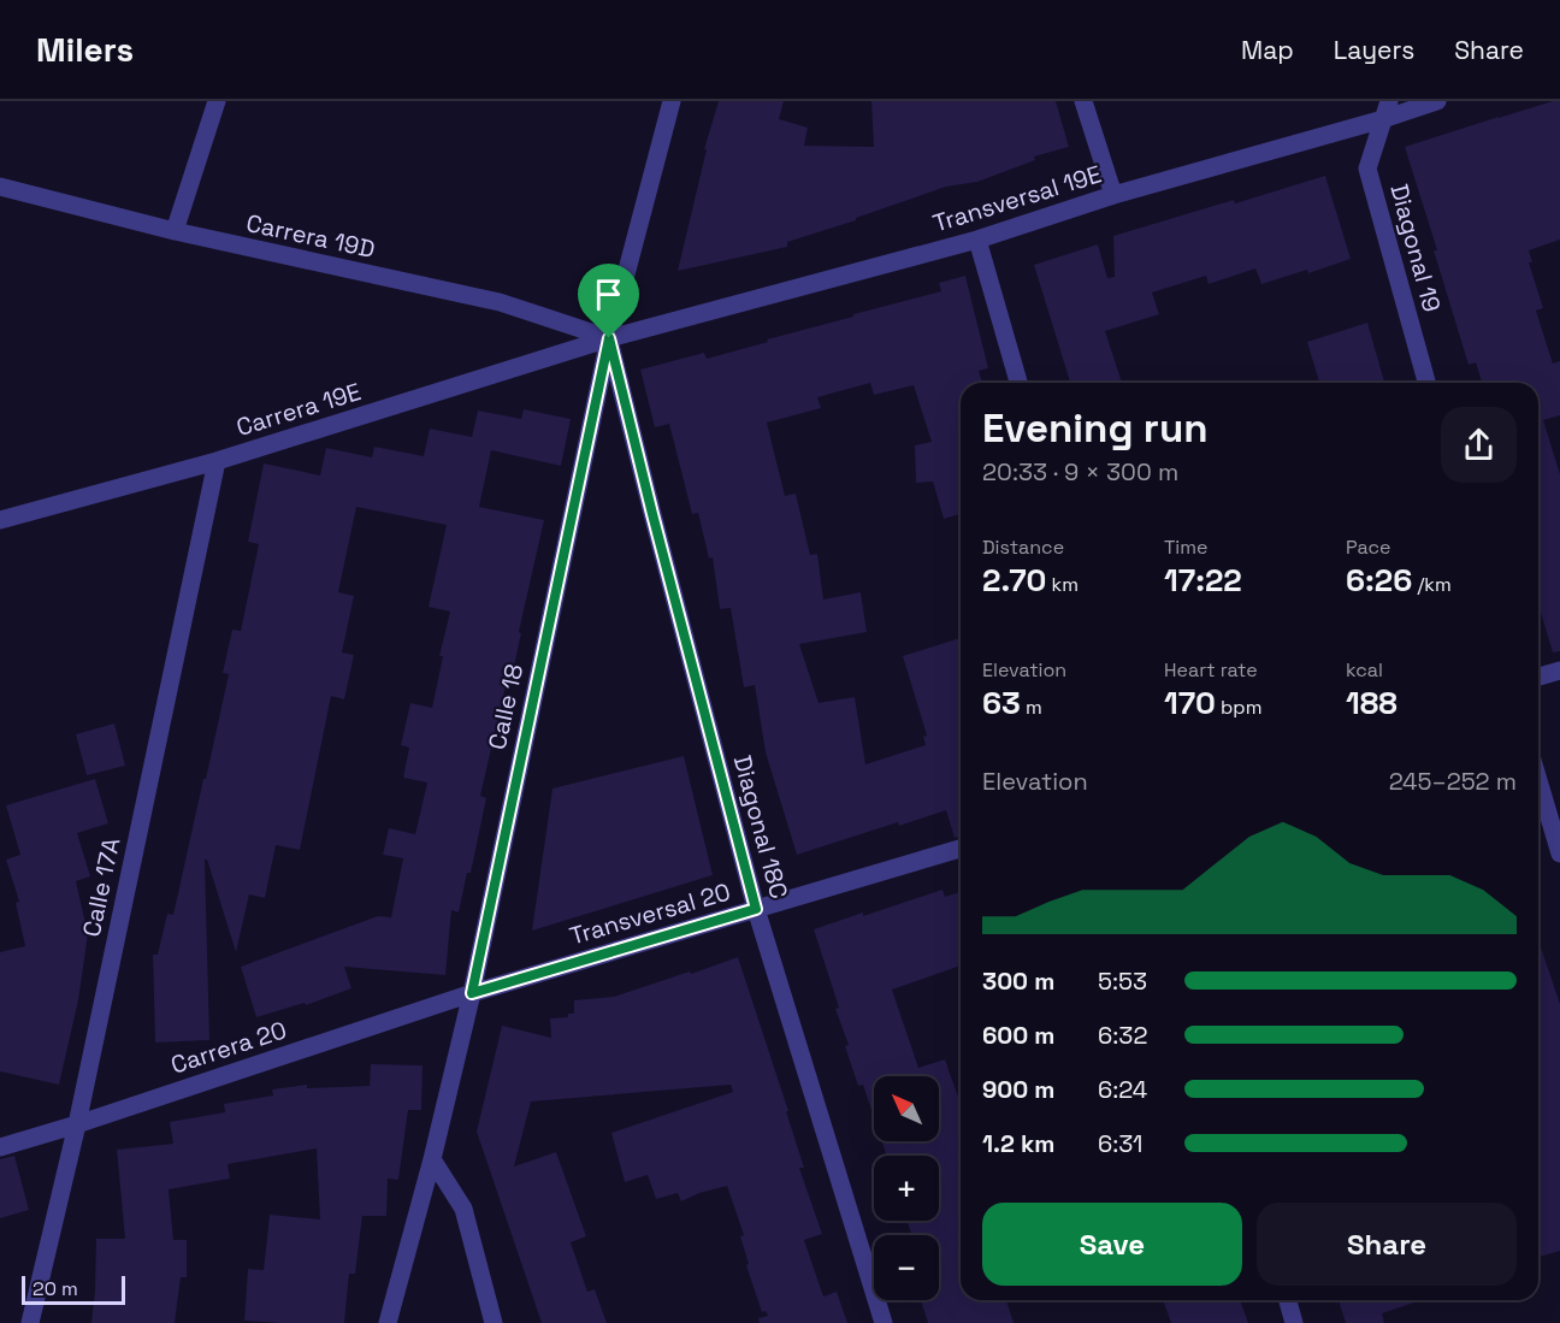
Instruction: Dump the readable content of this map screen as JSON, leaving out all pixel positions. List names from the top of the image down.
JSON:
{
  "streets": {
    "street": [
      "Transversal 19E",
      "Carrera 19D",
      "Diagonal 19",
      "Carrera 19E",
      "Calle 18",
      "Diagonal 18C",
      "Calle 17A",
      "Transversal 20",
      "Carrera 20"
    ]
  },
  "crossings": [
    ["Transversal 19E", "Carrera 19D"],
    ["Transversal 19E", "Diagonal 19"],
    ["Transversal 19E", "Carrera 19E"],
    ["Transversal 19E", "Calle 18"],
    ["Transversal 19E", "Diagonal 18C"],
    ["Carrera 19D", "Carrera 19E"],
    ["Carrera 19D", "Calle 18"],
    ["Carrera 19D", "Diagonal 18C"],
    ["Carrera 19E", "Calle 18"],
    ["Carrera 19E", "Diagonal 18C"],
    ["Carrera 19E", "Calle 17A"],
    ["Calle 18", "Diagonal 18C"],
    ["Calle 18", "Transversal 20"],
    ["Calle 18", "Carrera 20"],
    ["Diagonal 18C", "Transversal 20"],
    ["Calle 17A", "Carrera 20"],
    ["Transversal 20", "Carrera 20"]
  ],
  "scale_bar": "20 m",
  "north": "top left",
  "page": {
    "header": "Milers",
    "nav": ["Map", "Layers", "Share"],
    "heading": ["Evening run", "20:33 · 9 × 300 m"],
    "stats": [
      ["Distance", "2.70 km"],
      ["Time", "17:22"],
      ["Pace", "6:26 /km"],
      ["Elevation", "63 m"],
      ["Heart rate", "170 bpm"],
      ["kcal", "188"]
    ],
    "chart": ["Elevation", "245–252 m"],
    "list": [
      {
        "name": "300 m",
        "note": "5:53"
      },
      {
        "name": "600 m",
        "note": "6:32"
      },
      {
        "name": "900 m",
        "note": "6:24"
      },
      {
        "name": "1.2 km",
        "note": "6:31"
      }
    ],
    "map_buttons": ["+", "−"],
    "buttons": ["Save", "Share"],
    "scale": "20 m"
  }
}
